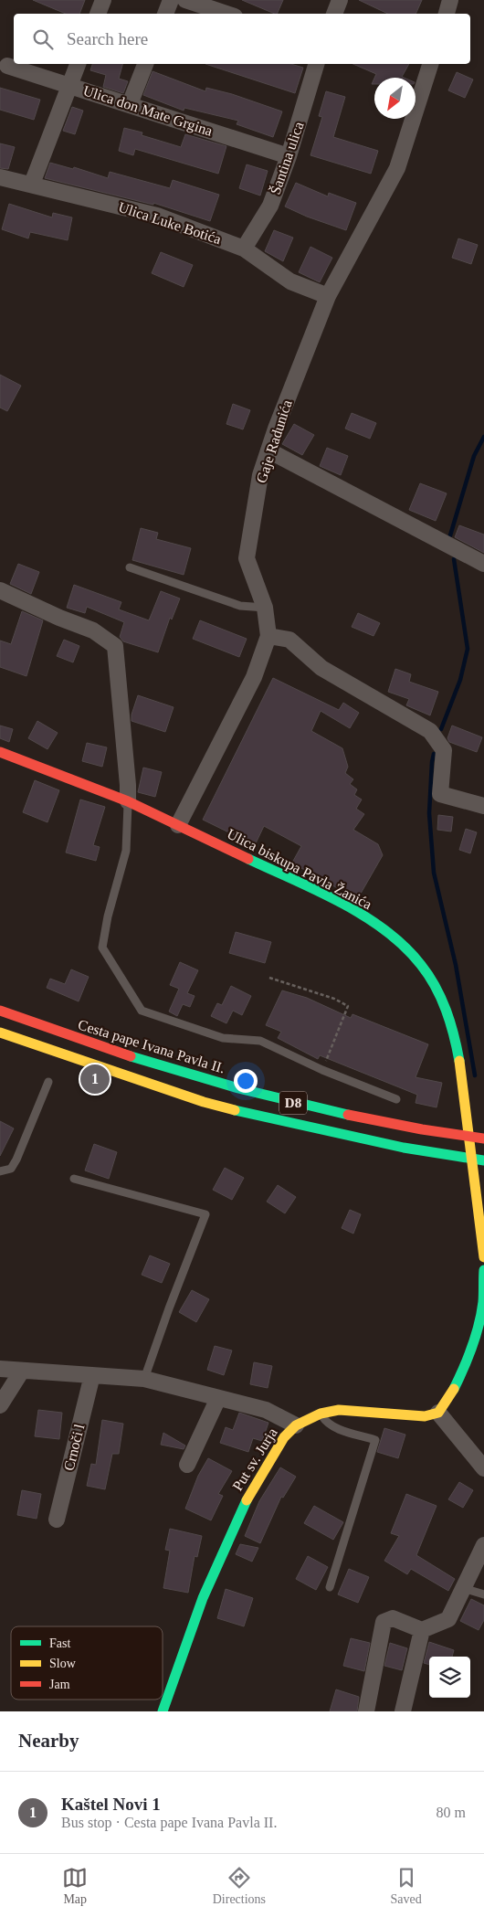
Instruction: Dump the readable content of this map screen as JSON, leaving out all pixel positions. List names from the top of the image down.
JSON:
{
  "streets": {
    "street": [
      "Ulica don Mate Grgina",
      "Šantina ulica",
      "Ulica Luke Botića",
      "Gaje Radunića",
      "Ulica biskupa Pavla Žanića",
      "Cesta pape Ivana Pavla II.",
      "D8",
      "Crnoči l",
      "Put sv. Jurja"
    ]
  },
  "crossings": [
    ["Ulica don Mate Grgina", "Šantina ulica"],
    ["Šantina ulica", "Ulica Luke Botića"],
    ["Ulica Luke Botića", "Gaje Radunića"],
    ["Gaje Radunića", "Ulica biskupa Pavla Žanića"]
  ],
  "legend": ["Fast", "Slow", "Jam"],
  "north": "bottom left",
  "page": {
    "search": "Search here",
    "pins": "1",
    "heading": "Nearby",
    "list": [
      {
        "mark": "1",
        "name": "Kaštel Novi 1",
        "note": "Bus stop · Cesta pape Ivana Pavla II.",
        "value": "80 m"
      }
    ],
    "nav": ["Map", "Directions", "Saved"]
  }
}
